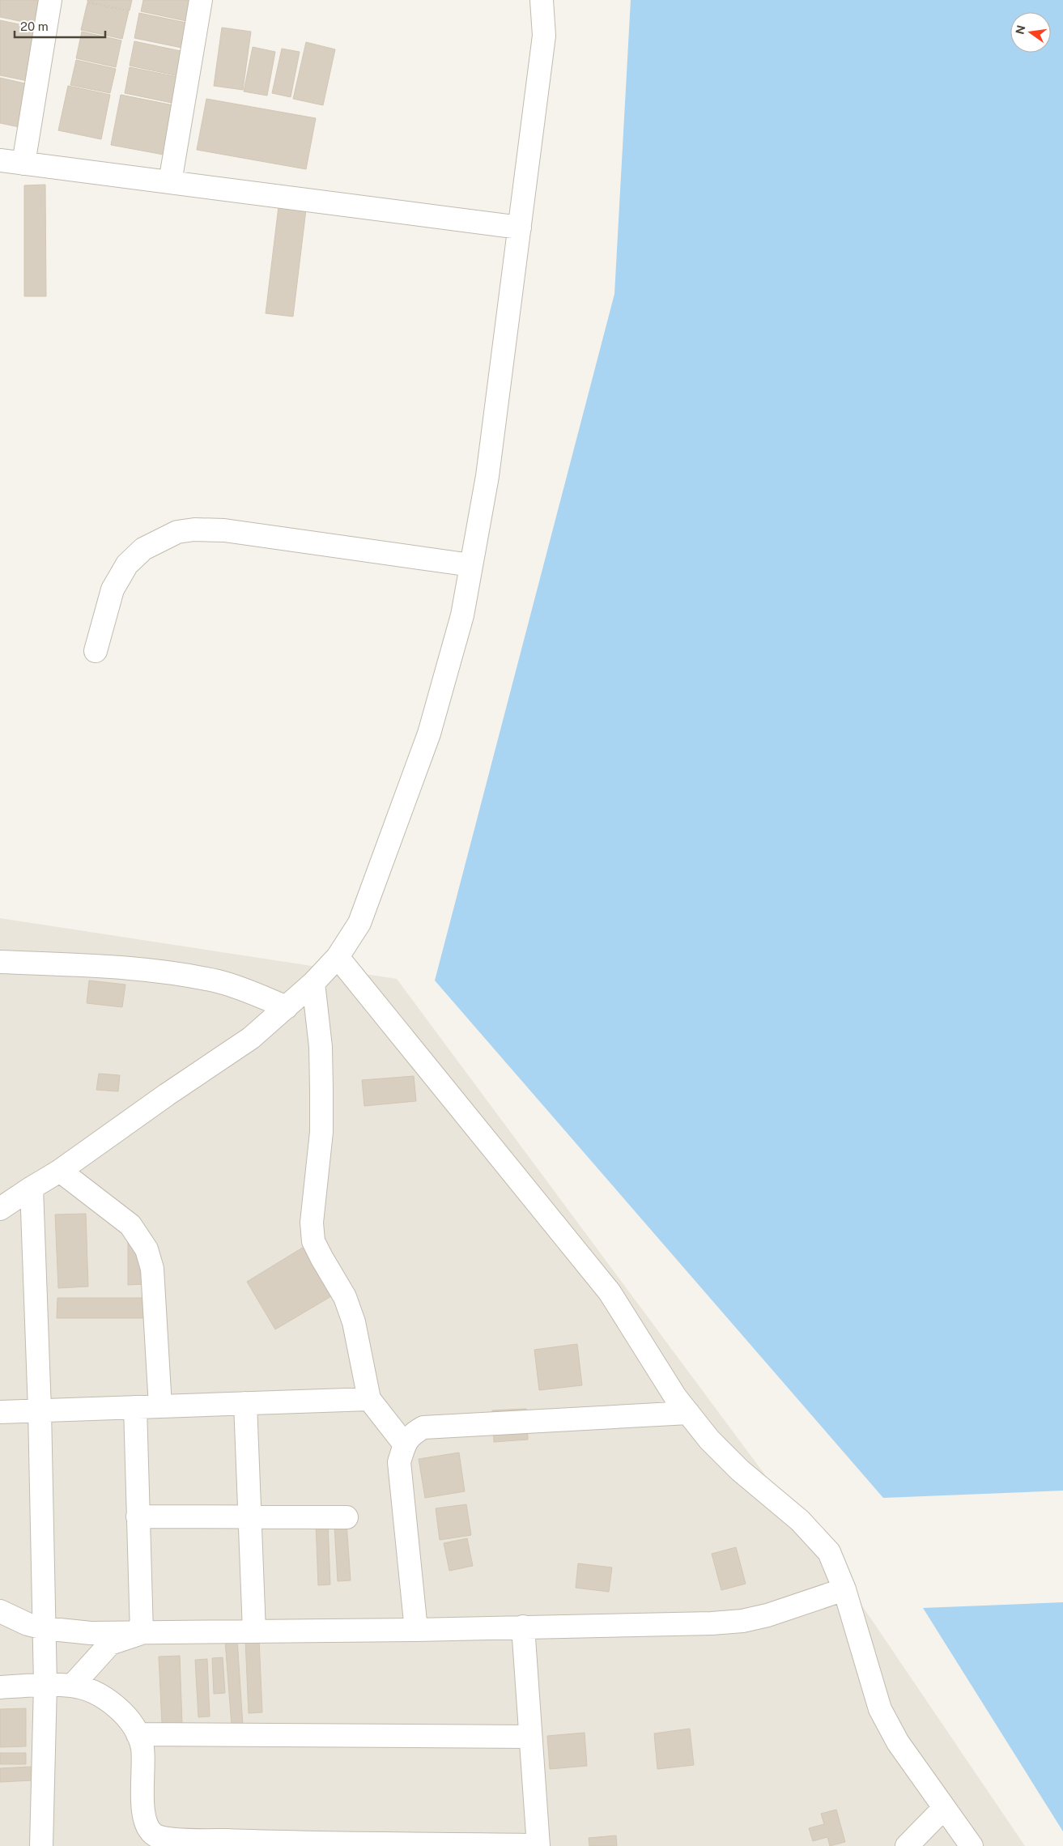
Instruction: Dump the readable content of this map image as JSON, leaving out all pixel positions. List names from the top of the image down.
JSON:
{
  "scale_bar": "20 m",
  "north": "left"
}
